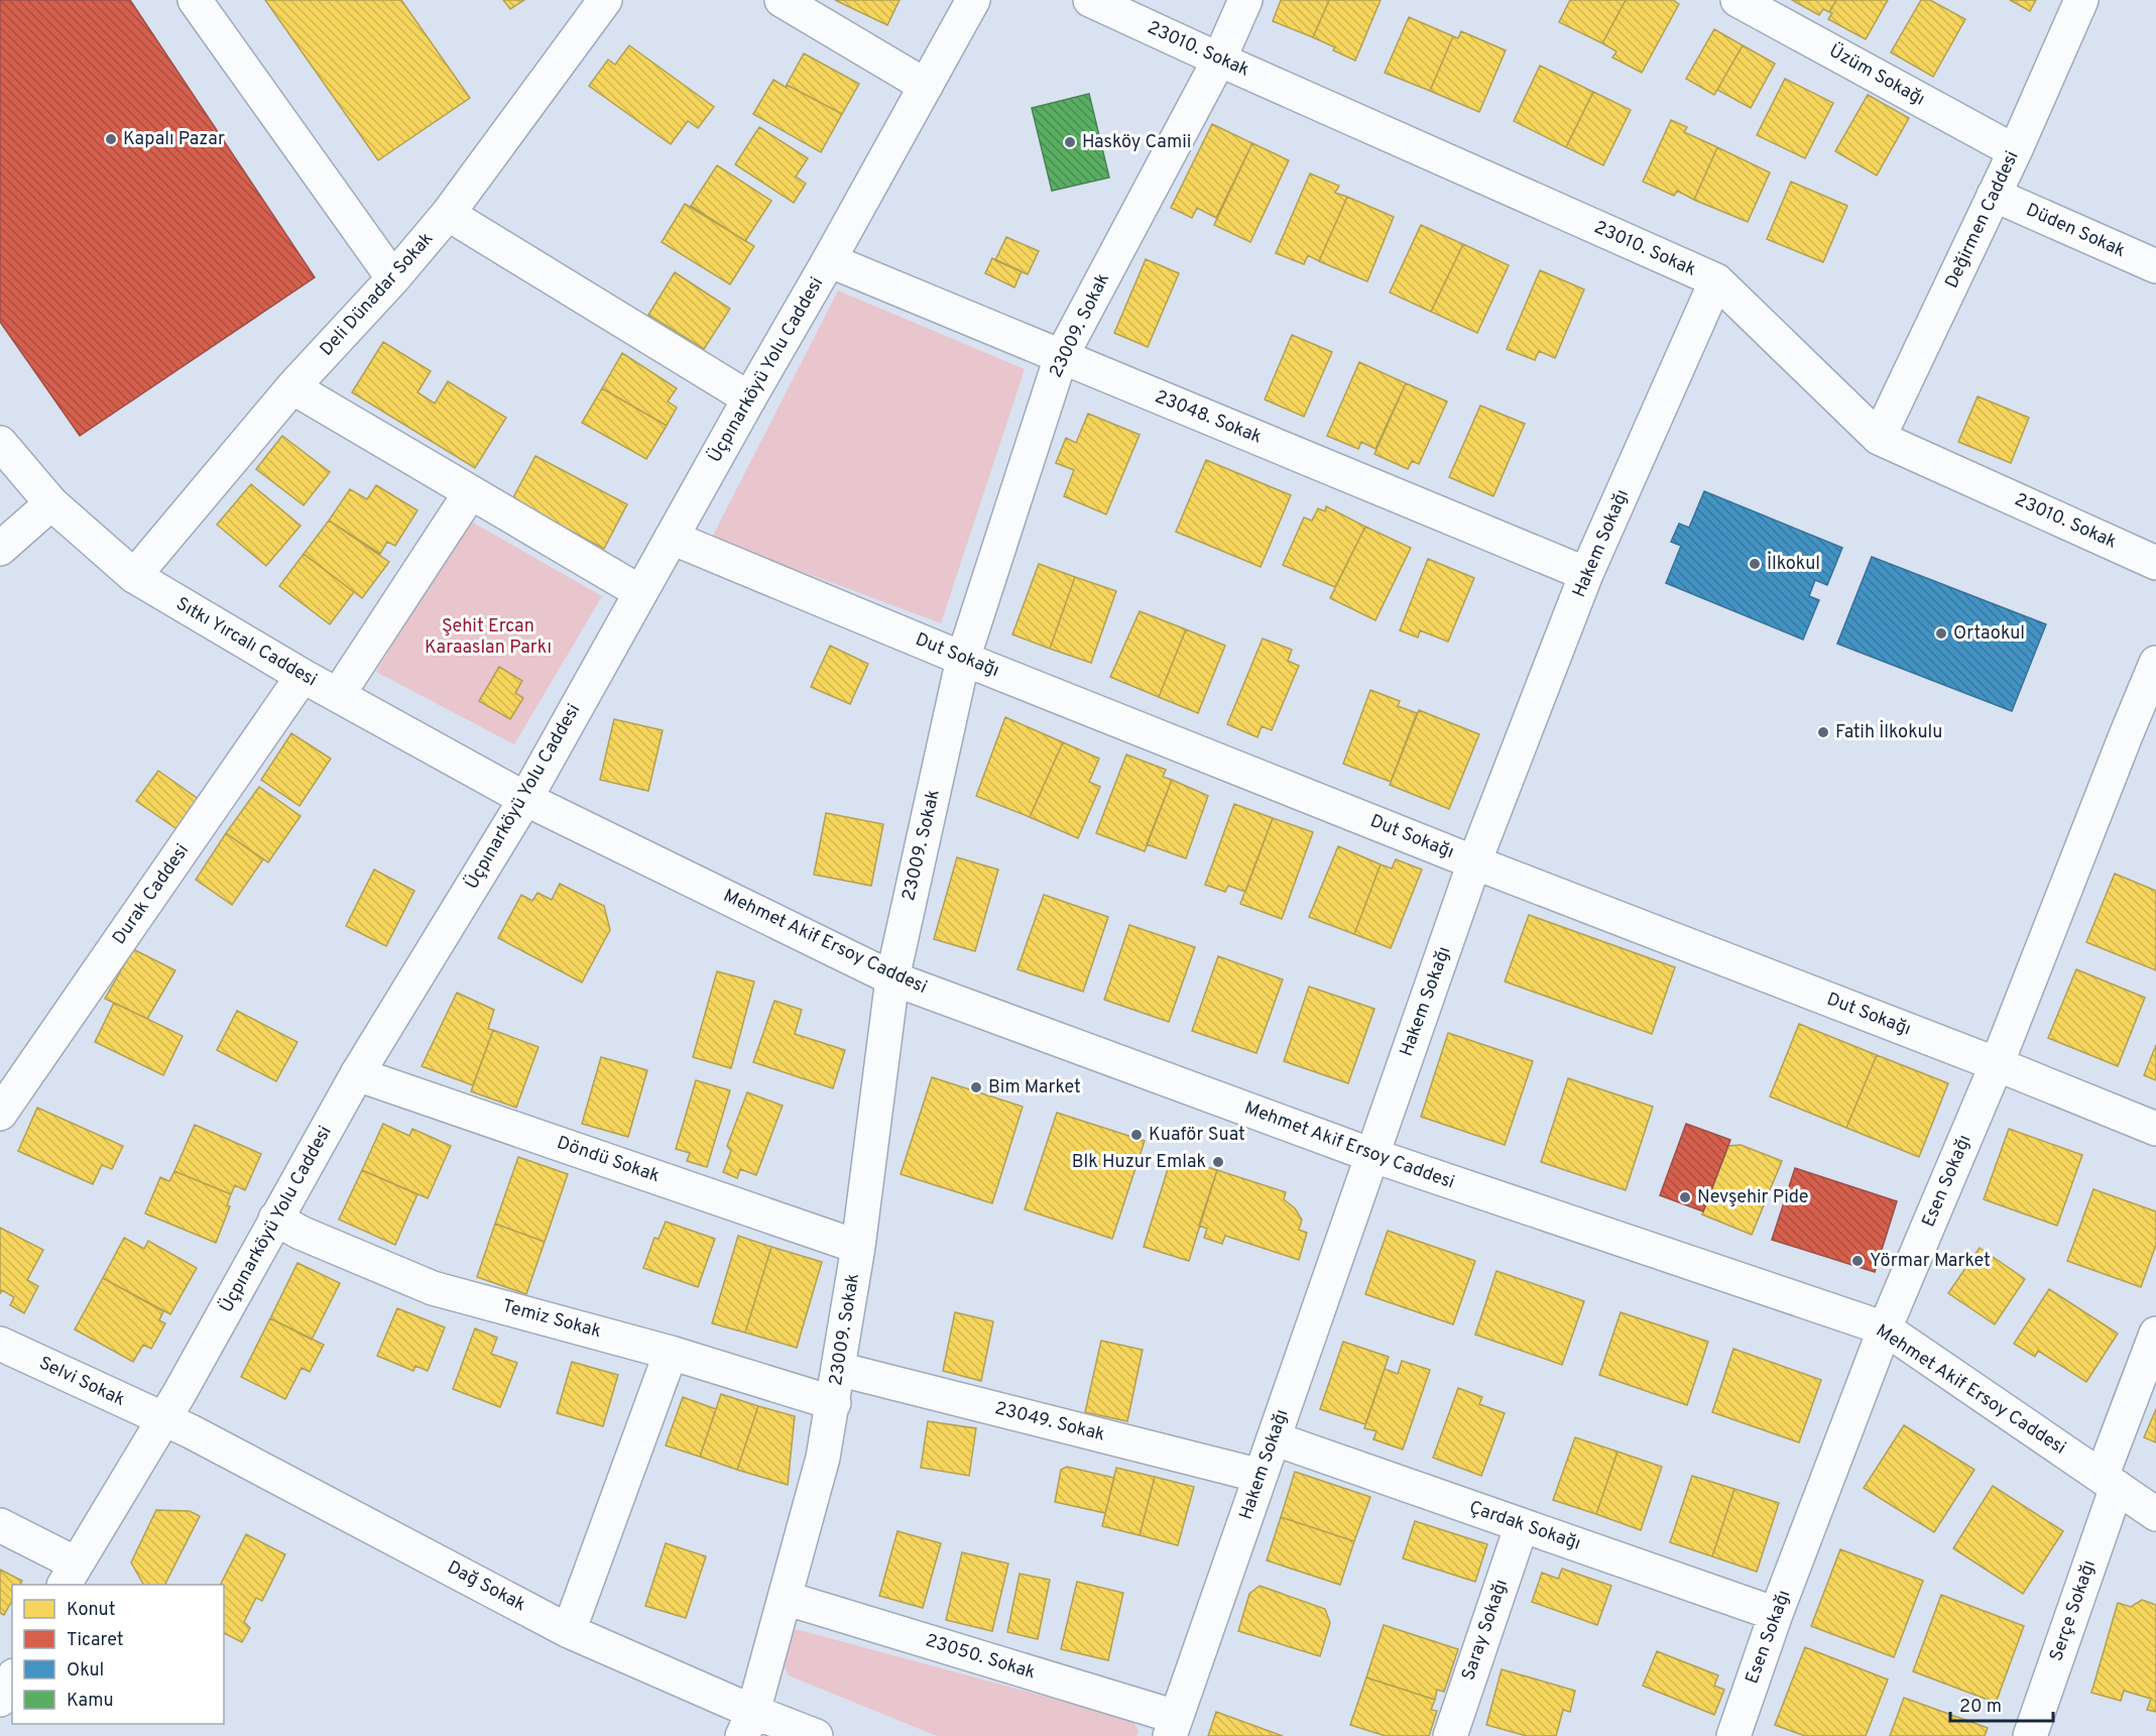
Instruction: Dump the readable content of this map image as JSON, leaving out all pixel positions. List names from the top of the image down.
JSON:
{
  "streets": {
    "street": [
      "23010. Sokak",
      "Üzüm Sokağı",
      "Değirmen Caddesi",
      "Düden Sokak",
      "Deli Dünadar Sokak",
      "23009. Sokak",
      "Üçpınarköyü Yolu Caddesi",
      "23048. Sokak",
      "Hakem Sokağı",
      "Sıtkı Yırcalı Caddesi",
      "Dut Sokağı",
      "Durak Caddesi",
      "Mehmet Akif Ersoy Caddesi",
      "Döndü Sokak",
      "Esen Sokağı",
      "Temiz Sokak",
      "Selvi Sokak",
      "23049. Sokak",
      "Çardak Sokağı",
      "Dağ Sokak",
      "Serçe Sokağı",
      "Saray Sokağı",
      "23050. Sokak"
    ]
  },
  "crossings": [
    ["23010. Sokak", "Değirmen Caddesi"],
    ["23010. Sokak", "23009. Sokak"],
    ["23010. Sokak", "Hakem Sokağı"],
    ["Üzüm Sokağı", "Değirmen Caddesi"],
    ["Değirmen Caddesi", "Düden Sokak"],
    ["Deli Dünadar Sokak", "Sıtkı Yırcalı Caddesi"],
    ["23009. Sokak", "23048. Sokak"],
    ["23009. Sokak", "Dut Sokağı"],
    ["23009. Sokak", "Mehmet Akif Ersoy Caddesi"],
    ["23009. Sokak", "Döndü Sokak"],
    ["23009. Sokak", "Temiz Sokak"],
    ["23009. Sokak", "23049. Sokak"],
    ["23009. Sokak", "Dağ Sokak"],
    ["23009. Sokak", "23050. Sokak"],
    ["Üçpınarköyü Yolu Caddesi", "23048. Sokak"],
    ["Üçpınarköyü Yolu Caddesi", "Sıtkı Yırcalı Caddesi"],
    ["Üçpınarköyü Yolu Caddesi", "Dut Sokağı"],
    ["Üçpınarköyü Yolu Caddesi", "Mehmet Akif Ersoy Caddesi"],
    ["Üçpınarköyü Yolu Caddesi", "Döndü Sokak"],
    ["Üçpınarköyü Yolu Caddesi", "Temiz Sokak"],
    ["Üçpınarköyü Yolu Caddesi", "Selvi Sokak"],
    ["Üçpınarköyü Yolu Caddesi", "Dağ Sokak"],
    ["23048. Sokak", "Hakem Sokağı"],
    ["Hakem Sokağı", "Dut Sokağı"],
    ["Hakem Sokağı", "Mehmet Akif Ersoy Caddesi"],
    ["Hakem Sokağı", "23049. Sokak"],
    ["Hakem Sokağı", "Çardak Sokağı"],
    ["Hakem Sokağı", "23050. Sokak"],
    ["Sıtkı Yırcalı Caddesi", "Durak Caddesi"],
    ["Sıtkı Yırcalı Caddesi", "Mehmet Akif Ersoy Caddesi"],
    ["Dut Sokağı", "Esen Sokağı"],
    ["Mehmet Akif Ersoy Caddesi", "Esen Sokağı"],
    ["Mehmet Akif Ersoy Caddesi", "Serçe Sokağı"],
    ["Esen Sokağı", "Çardak Sokağı"],
    ["Selvi Sokak", "Dağ Sokak"],
    ["Çardak Sokağı", "Saray Sokağı"]
  ],
  "parks": ["Şehit Ercan Karaaslan Parkı"],
  "places": [
    "Kapalı Pazar",
    "Hasköy Camii",
    "İlkokul",
    "Ortaokul",
    "Fatih İlkokulu",
    "Bim Market",
    "Kuaför Suat",
    "Blk Huzur Emlak",
    "Nevşehir Pide",
    "Yörmar Market"
  ],
  "legend": [
    "Konut",
    "Ticaret",
    "Okul",
    "Kamu"
  ],
  "scale_bar": "20 m"
}
